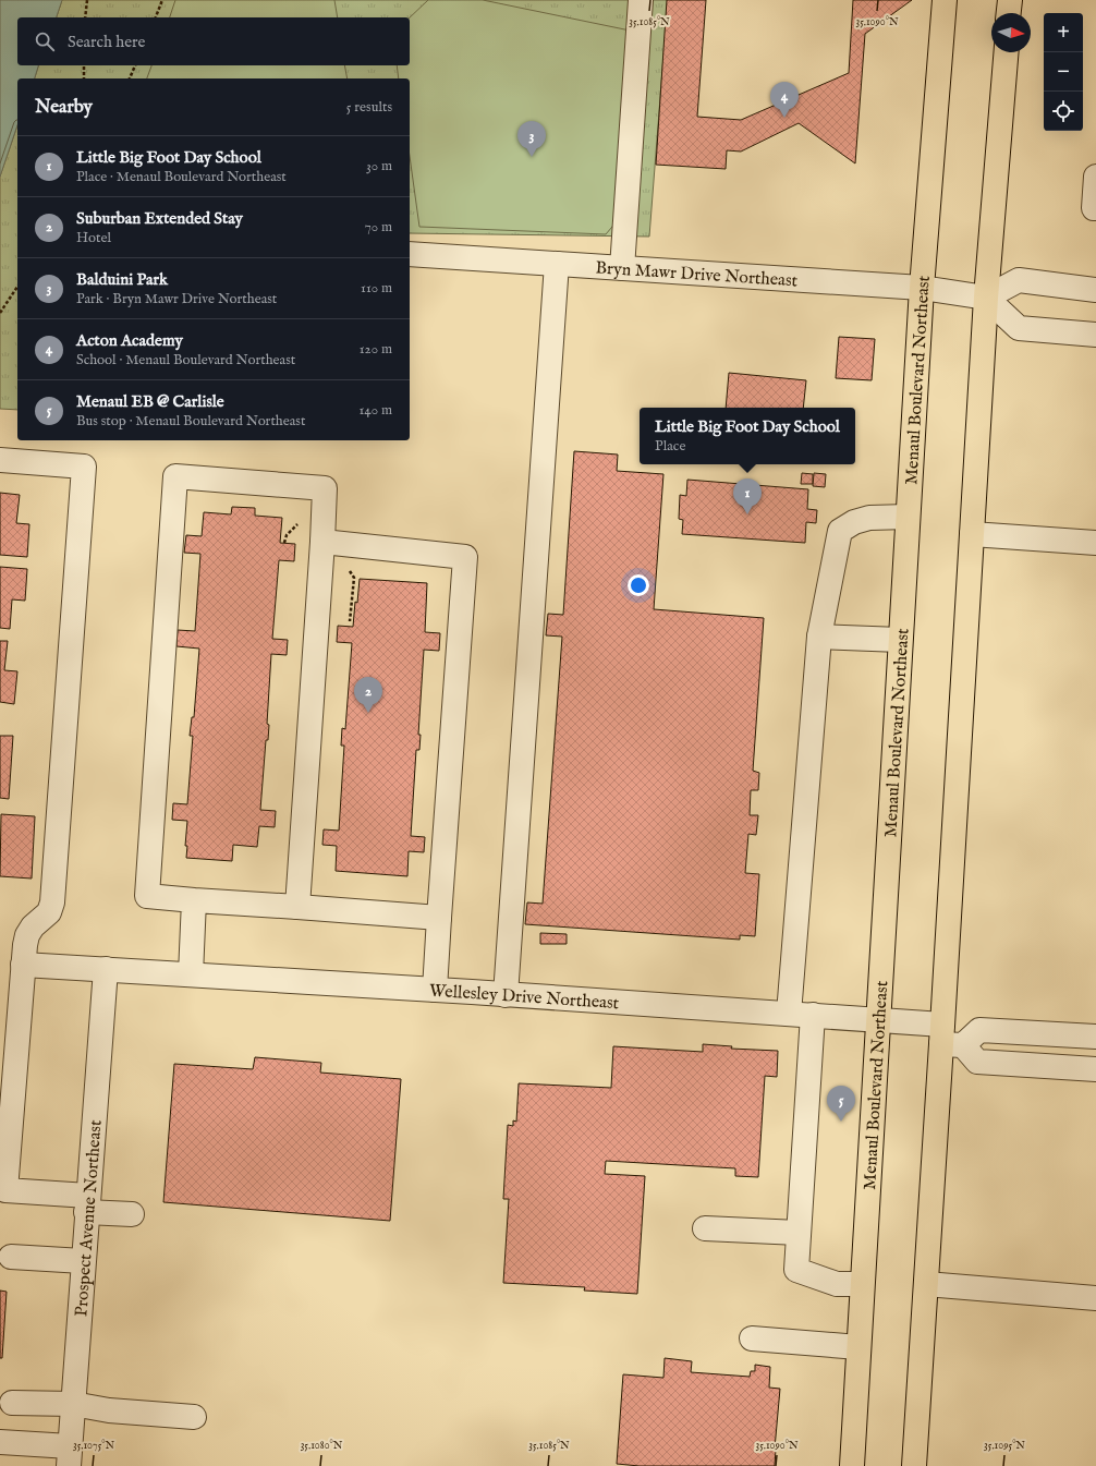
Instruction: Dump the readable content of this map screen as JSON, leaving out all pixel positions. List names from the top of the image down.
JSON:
{
  "streets": {
    "main road": ["Menaul Boulevard Northeast"],
    "street": ["Bryn Mawr Drive Northeast", "Wellesley Drive Northeast", "Prospect Avenue Northeast"]
  },
  "crossings": [
    ["Bryn Mawr Drive Northeast", "Menaul Boulevard Northeast"],
    ["Menaul Boulevard Northeast", "Wellesley Drive Northeast"],
    ["Wellesley Drive Northeast", "Prospect Avenue Northeast"]
  ],
  "north": "right",
  "page": {
    "map_buttons": ["+", "−"],
    "search": "Search here",
    "heading": ["Nearby", "5 results"],
    "pins": [
      "4",
      "3",
      "1",
      "2",
      "5"
    ],
    "list": [
      {
        "mark": "1",
        "name": "Little Big Foot Day School",
        "note": "Place · Menaul Boulevard Northeast",
        "value": "30 m"
      },
      {
        "mark": "2",
        "name": "Suburban Extended Stay",
        "note": "Hotel",
        "value": "70 m"
      },
      {
        "mark": "3",
        "name": "Balduini Park",
        "note": "Park · Bryn Mawr Drive Northeast",
        "value": "110 m"
      },
      {
        "mark": "4",
        "name": "Acton Academy",
        "note": "School · Menaul Boulevard Northeast",
        "value": "120 m"
      },
      {
        "mark": "5",
        "name": "Menaul EB @ Carlisle",
        "note": "Bus stop · Menaul Boulevard Northeast",
        "value": "140 m"
      }
    ],
    "popup": ["Little Big Foot Day School", "Place"]
  },
  "coordinates": [
    "35.1085°N",
    "35.1090°N",
    "35.1075°N",
    "35.1080°N",
    "35.1095°N"
  ]
}
